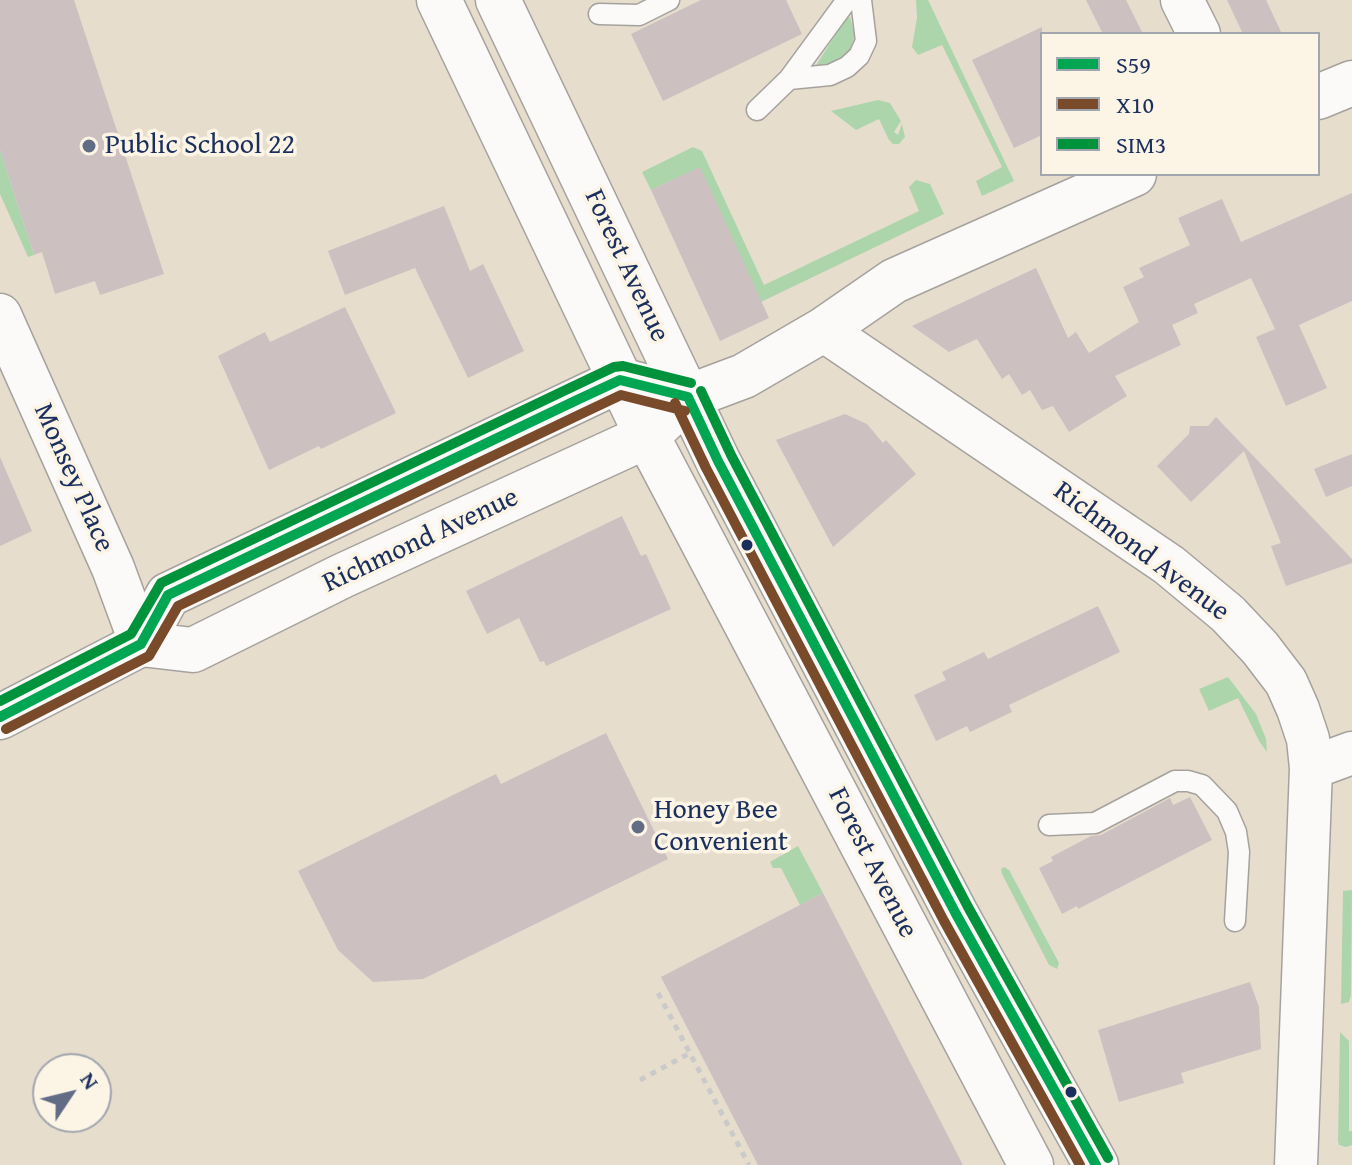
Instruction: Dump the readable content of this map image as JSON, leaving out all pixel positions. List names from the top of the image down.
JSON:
{
  "streets": {
    "main road": ["Forest Avenue", "Richmond Avenue"],
    "street": ["Monsey Place"]
  },
  "crossings": [
    ["Forest Avenue", "Richmond Avenue"],
    ["Monsey Place", "Richmond Avenue"]
  ],
  "places": ["Public School 22", "Honey Bee Convenient"],
  "lines": ["transit line SIM3", "transit line S59", "transit line X10"],
  "legend": ["S59", "X10", "SIM3"],
  "north": "top right"
}
